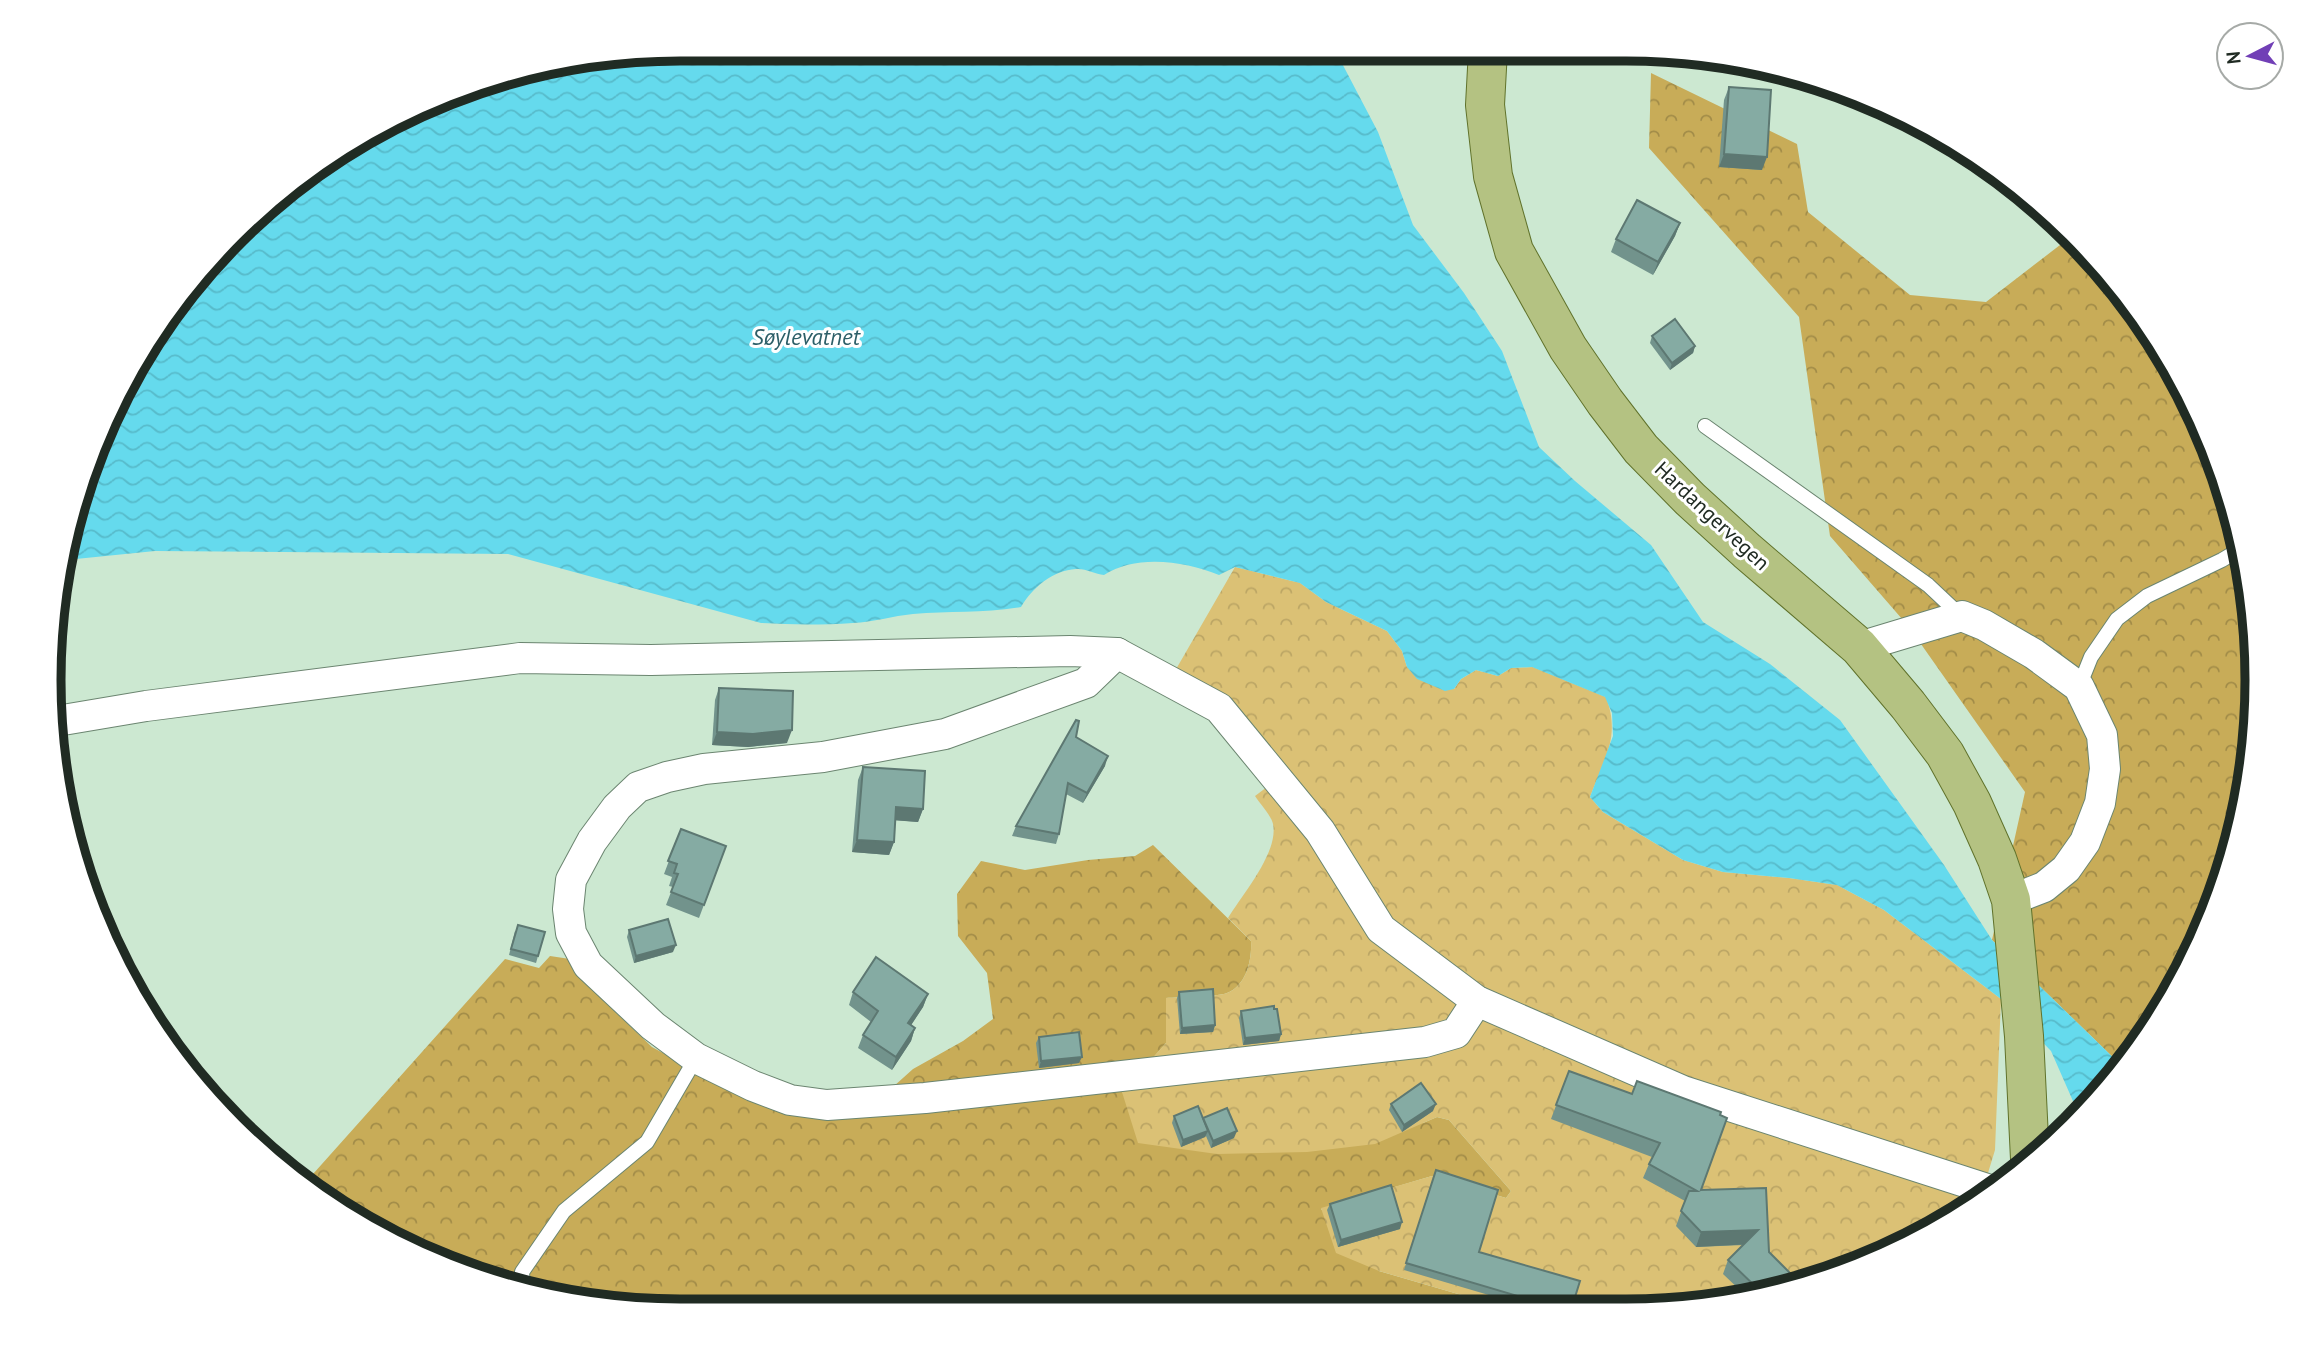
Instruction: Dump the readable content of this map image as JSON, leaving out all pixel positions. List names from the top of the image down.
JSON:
{
  "streets": {
    "main road": ["Hardangervegen"]
  },
  "water": ["Søylevatnet"],
  "north": "left"
}
